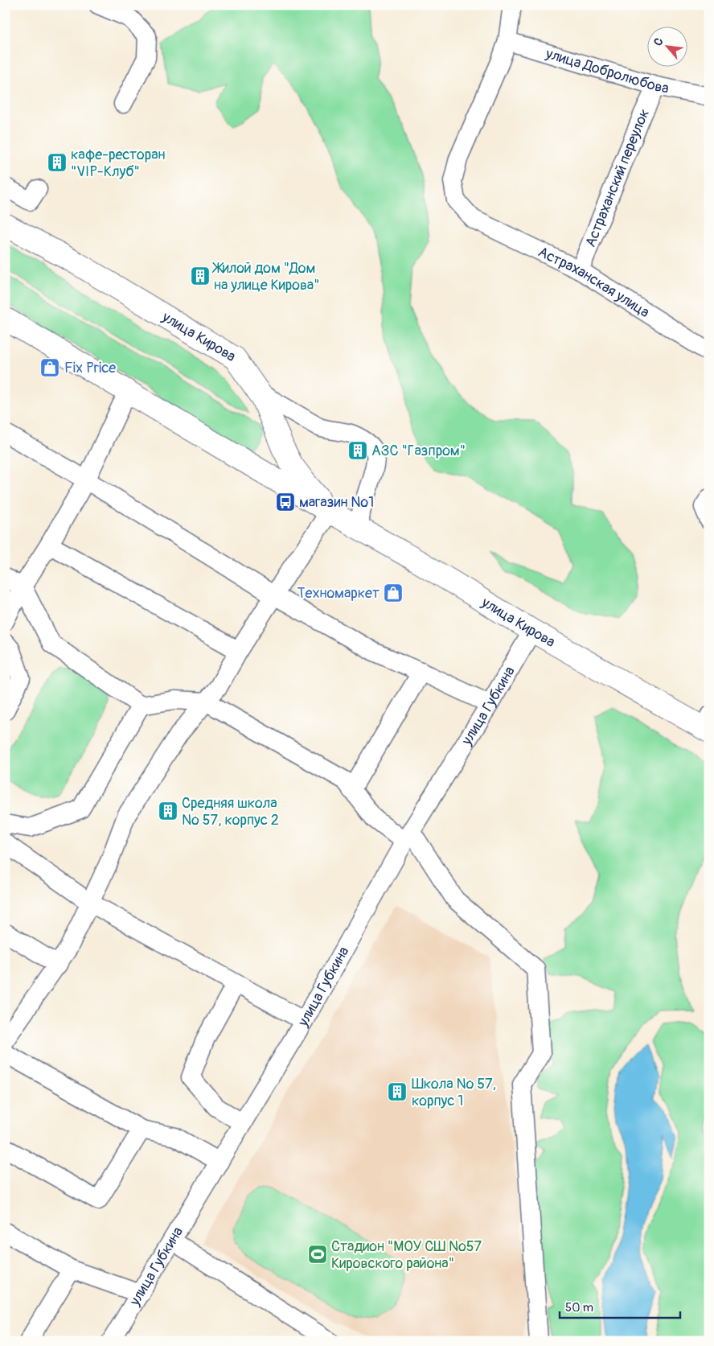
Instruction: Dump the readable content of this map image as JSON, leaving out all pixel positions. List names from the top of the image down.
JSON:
{
  "streets": {
    "main road": ["улица Кирова"],
    "street": [
      "улица Добролюбова",
      "Астраханский переулок",
      "Астраханская улица",
      "улица Губкина"
    ]
  },
  "crossings": [
    ["улица Добролюбова", "Астраханский переулок"],
    ["улица Добролюбова", "Астраханская улица"],
    ["Астраханский переулок", "Астраханская улица"],
    ["улица Кирова", "улица Губкина"]
  ],
  "places": {
    "building": [
      "кафе-ресторан \"VIP-Клуб\"",
      "Жилой дом \"Дом на улице Кирова\"",
      "АЗС \"Газпром\"",
      "Средняя школа № 57, корпус 2",
      "Школа № 57, корпус 1"
    ],
    "shop": ["Fix Price", "Техномаркет"],
    "bus stop": ["магазин №1"],
    "sports": ["Стадион \"МОУ СШ №57 Кировского района\""]
  },
  "scale_bar": "50 m",
  "north": "top left"
}
